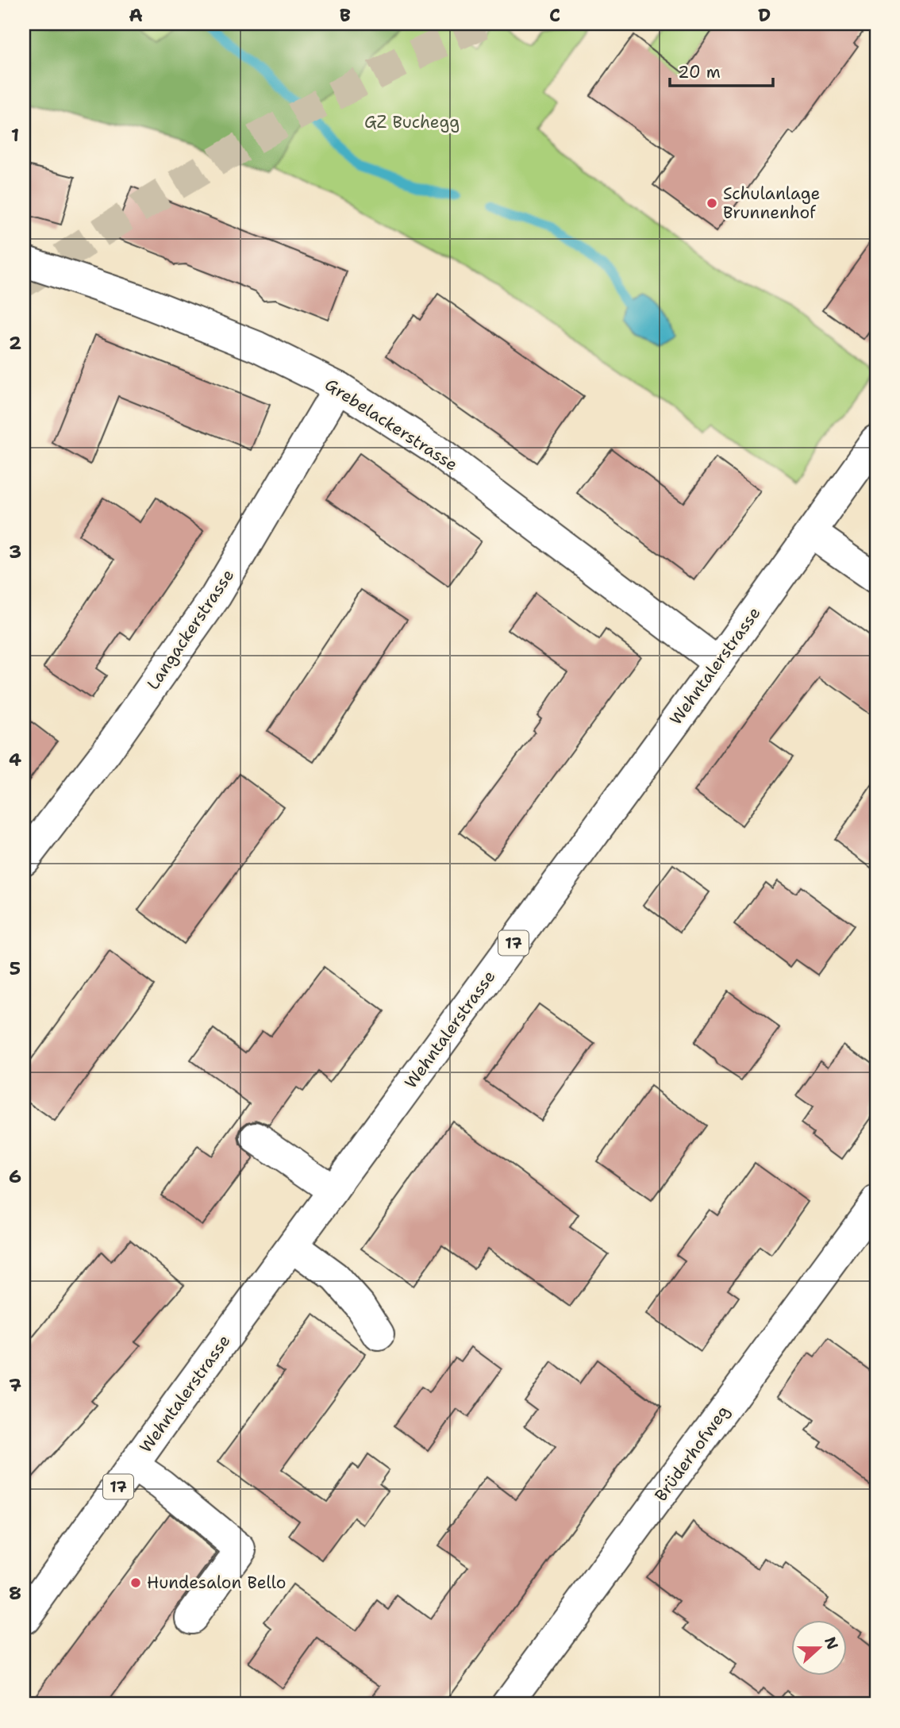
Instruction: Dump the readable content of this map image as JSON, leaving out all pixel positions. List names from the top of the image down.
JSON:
{
  "streets": {
    "street": [
      "Grebelackerstrasse",
      "Langackerstrasse",
      "Wehntalerstrasse",
      "17",
      "Brüderhofweg"
    ]
  },
  "crossings": [
    ["Grebelackerstrasse", "Langackerstrasse"],
    ["Grebelackerstrasse", "Wehntalerstrasse"]
  ],
  "parks": ["GZ Buchegg"],
  "places": ["Schulanlage Brunnenhof", "Hundesalon Bello"],
  "scale_bar": "20 m",
  "north": "right",
  "grid": {
    "columns": [
      "A",
      "B",
      "C",
      "D"
    ],
    "rows": [
      "1",
      "2",
      "3",
      "4",
      "5",
      "6",
      "7",
      "8"
    ]
  }
}
